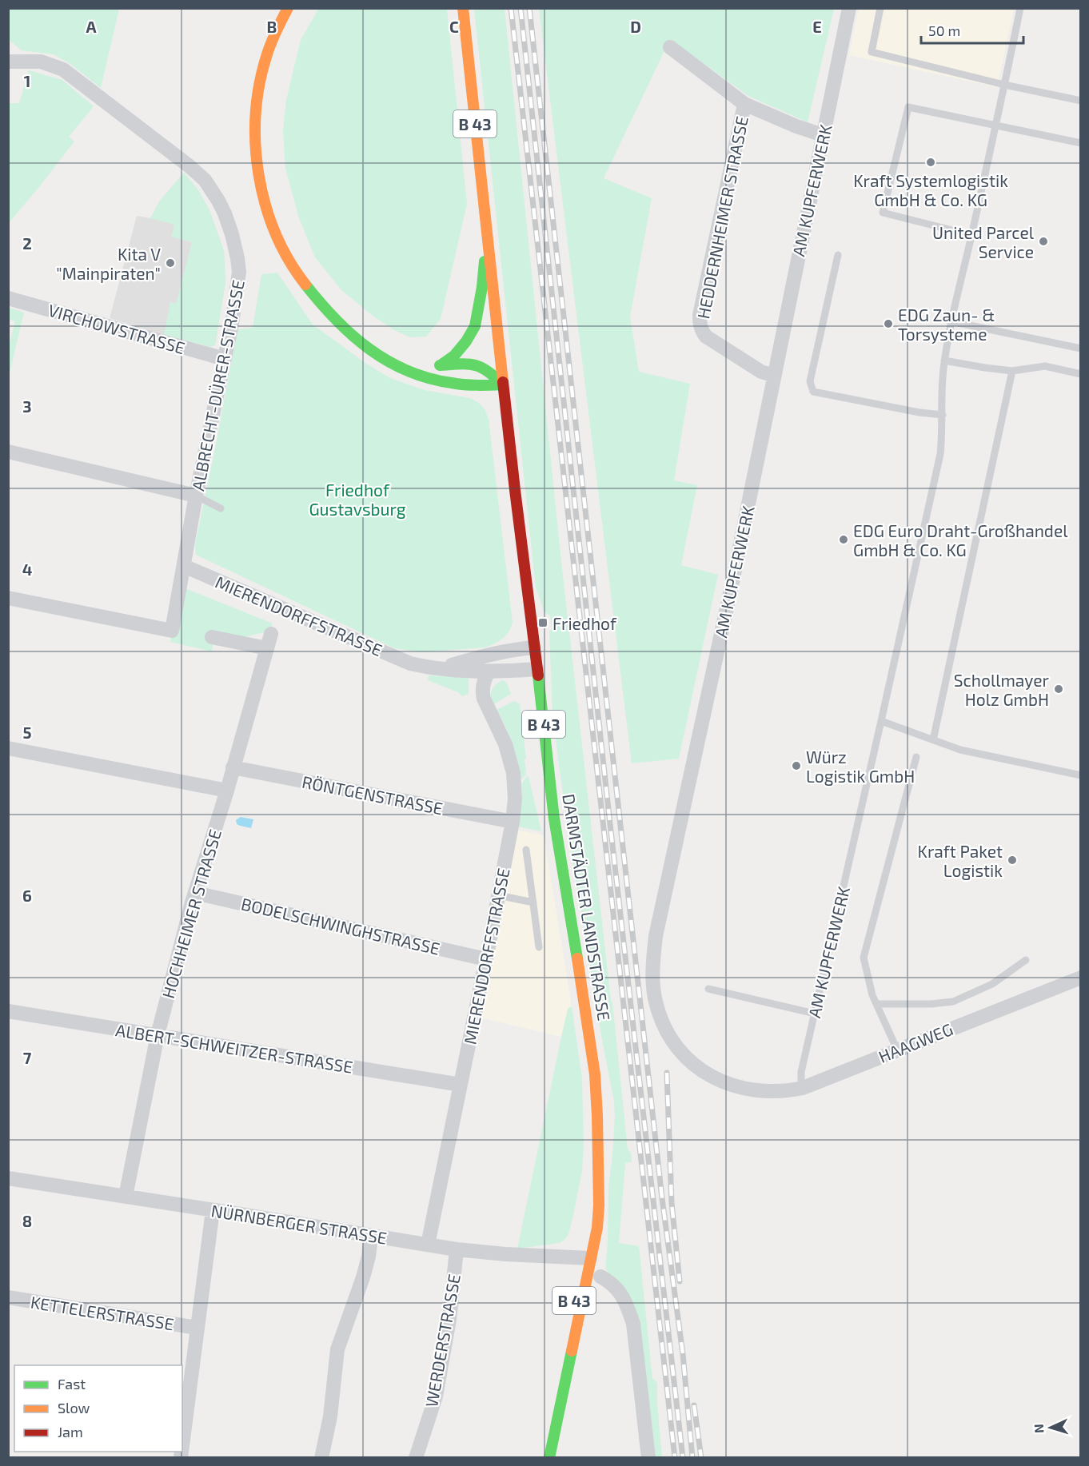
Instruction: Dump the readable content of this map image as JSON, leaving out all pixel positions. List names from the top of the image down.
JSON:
{
  "streets": {
    "main road": ["B 43", "DARMSTÄDTER LANDSTRASSE"],
    "street": [
      "AM KUPFERWERK",
      "HEDDERNHEIMER STRASSE",
      "VIRCHOWSTRASSE",
      "ALBRECHT-DÜRER-STRASSE",
      "MIERENDORFFSTRASSE",
      "RÖNTGENSTRASSE",
      "HOCHHEIMER STRASSE",
      "BODELSCHWINGHSTRASSE",
      "HAAGWEG",
      "ALBERT-SCHWEITZER-STRASSE",
      "NÜRNBERGER STRASSE",
      "KETTELERSTRASSE",
      "WERDERSTRASSE"
    ]
  },
  "crossings": [
    ["B 43", "MIERENDORFFSTRASSE"],
    ["B 43", "DARMSTÄDTER LANDSTRASSE"],
    ["AM KUPFERWERK", "HEDDERNHEIMER STRASSE"],
    ["AM KUPFERWERK", "HAAGWEG"],
    ["VIRCHOWSTRASSE", "ALBRECHT-DÜRER-STRASSE"],
    ["ALBRECHT-DÜRER-STRASSE", "MIERENDORFFSTRASSE"],
    ["MIERENDORFFSTRASSE", "RÖNTGENSTRASSE"],
    ["MIERENDORFFSTRASSE", "DARMSTÄDTER LANDSTRASSE"],
    ["MIERENDORFFSTRASSE", "BODELSCHWINGHSTRASSE"],
    ["MIERENDORFFSTRASSE", "ALBERT-SCHWEITZER-STRASSE"],
    ["MIERENDORFFSTRASSE", "NÜRNBERGER STRASSE"],
    ["RÖNTGENSTRASSE", "HOCHHEIMER STRASSE"],
    ["DARMSTÄDTER LANDSTRASSE", "NÜRNBERGER STRASSE"],
    ["HOCHHEIMER STRASSE", "BODELSCHWINGHSTRASSE"],
    ["HOCHHEIMER STRASSE", "ALBERT-SCHWEITZER-STRASSE"],
    ["HOCHHEIMER STRASSE", "NÜRNBERGER STRASSE"],
    ["NÜRNBERGER STRASSE", "WERDERSTRASSE"]
  ],
  "parks": ["Friedhof Gustavsburg"],
  "places": {
    "other": [
      "Kraft Systemlogistik GmbH & Co. KG",
      "United Parcel Service",
      "Kita V \"Mainpiraten\"",
      "EDG Zaun- & Torsysteme",
      "EDG Euro Draht-Großhandel GmbH & Co. KG",
      "Schollmayer Holz GmbH",
      "Würz Logistik GmbH",
      "Kraft Paket Logistik"
    ],
    "transit": ["Friedhof"]
  },
  "legend": ["Fast", "Slow", "Jam"],
  "scale_bar": "50 m",
  "north": "left",
  "grid": {
    "columns": [
      "A",
      "B",
      "C",
      "D",
      "E"
    ],
    "rows": [
      "1",
      "2",
      "3",
      "4",
      "5",
      "6",
      "7",
      "8"
    ]
  }
}
